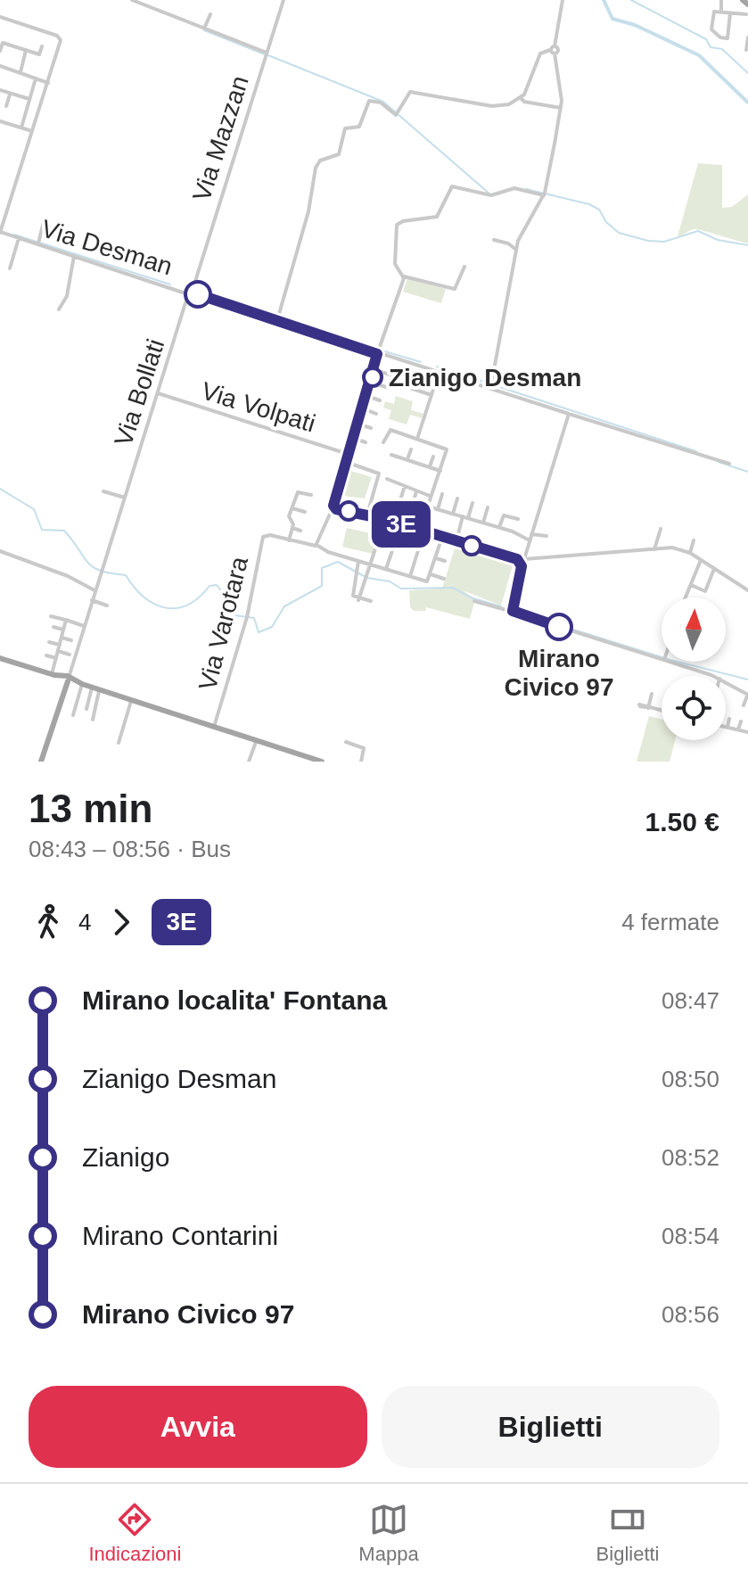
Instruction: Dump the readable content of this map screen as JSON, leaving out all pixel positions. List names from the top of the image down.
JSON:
{
  "streets": {
    "street": [
      "Via Mazzan",
      "Via Desman",
      "Via Bollati",
      "Via Volpati",
      "Via Varotara"
    ]
  },
  "crossings": [
    ["Via Mazzan", "Via Desman"],
    ["Via Mazzan", "Via Bollati"],
    ["Via Desman", "Via Bollati"],
    ["Via Bollati", "Via Volpati"]
  ],
  "places": ["Zianigo Desman", "Mirano Civico 97"],
  "lines": ["bus line 3E"],
  "north": "top",
  "page": {
    "on_map": "3E",
    "heading": ["13 min", "08:43 – 08:56 · Bus", "1.50 €"],
    "legs": ["4", "3E", "4 fermate"],
    "list": [
      {
        "name": "Mirano localita' Fontana",
        "value": "08:47"
      },
      {
        "name": "Zianigo Desman",
        "value": "08:50"
      },
      {
        "name": "Zianigo",
        "value": "08:52"
      },
      {
        "name": "Mirano Contarini",
        "value": "08:54"
      },
      {
        "name": "Mirano Civico 97",
        "value": "08:56"
      }
    ],
    "buttons": ["Avvia", "Biglietti"],
    "tabs": ["Indicazioni", "Mappa", "Biglietti"]
  }
}
